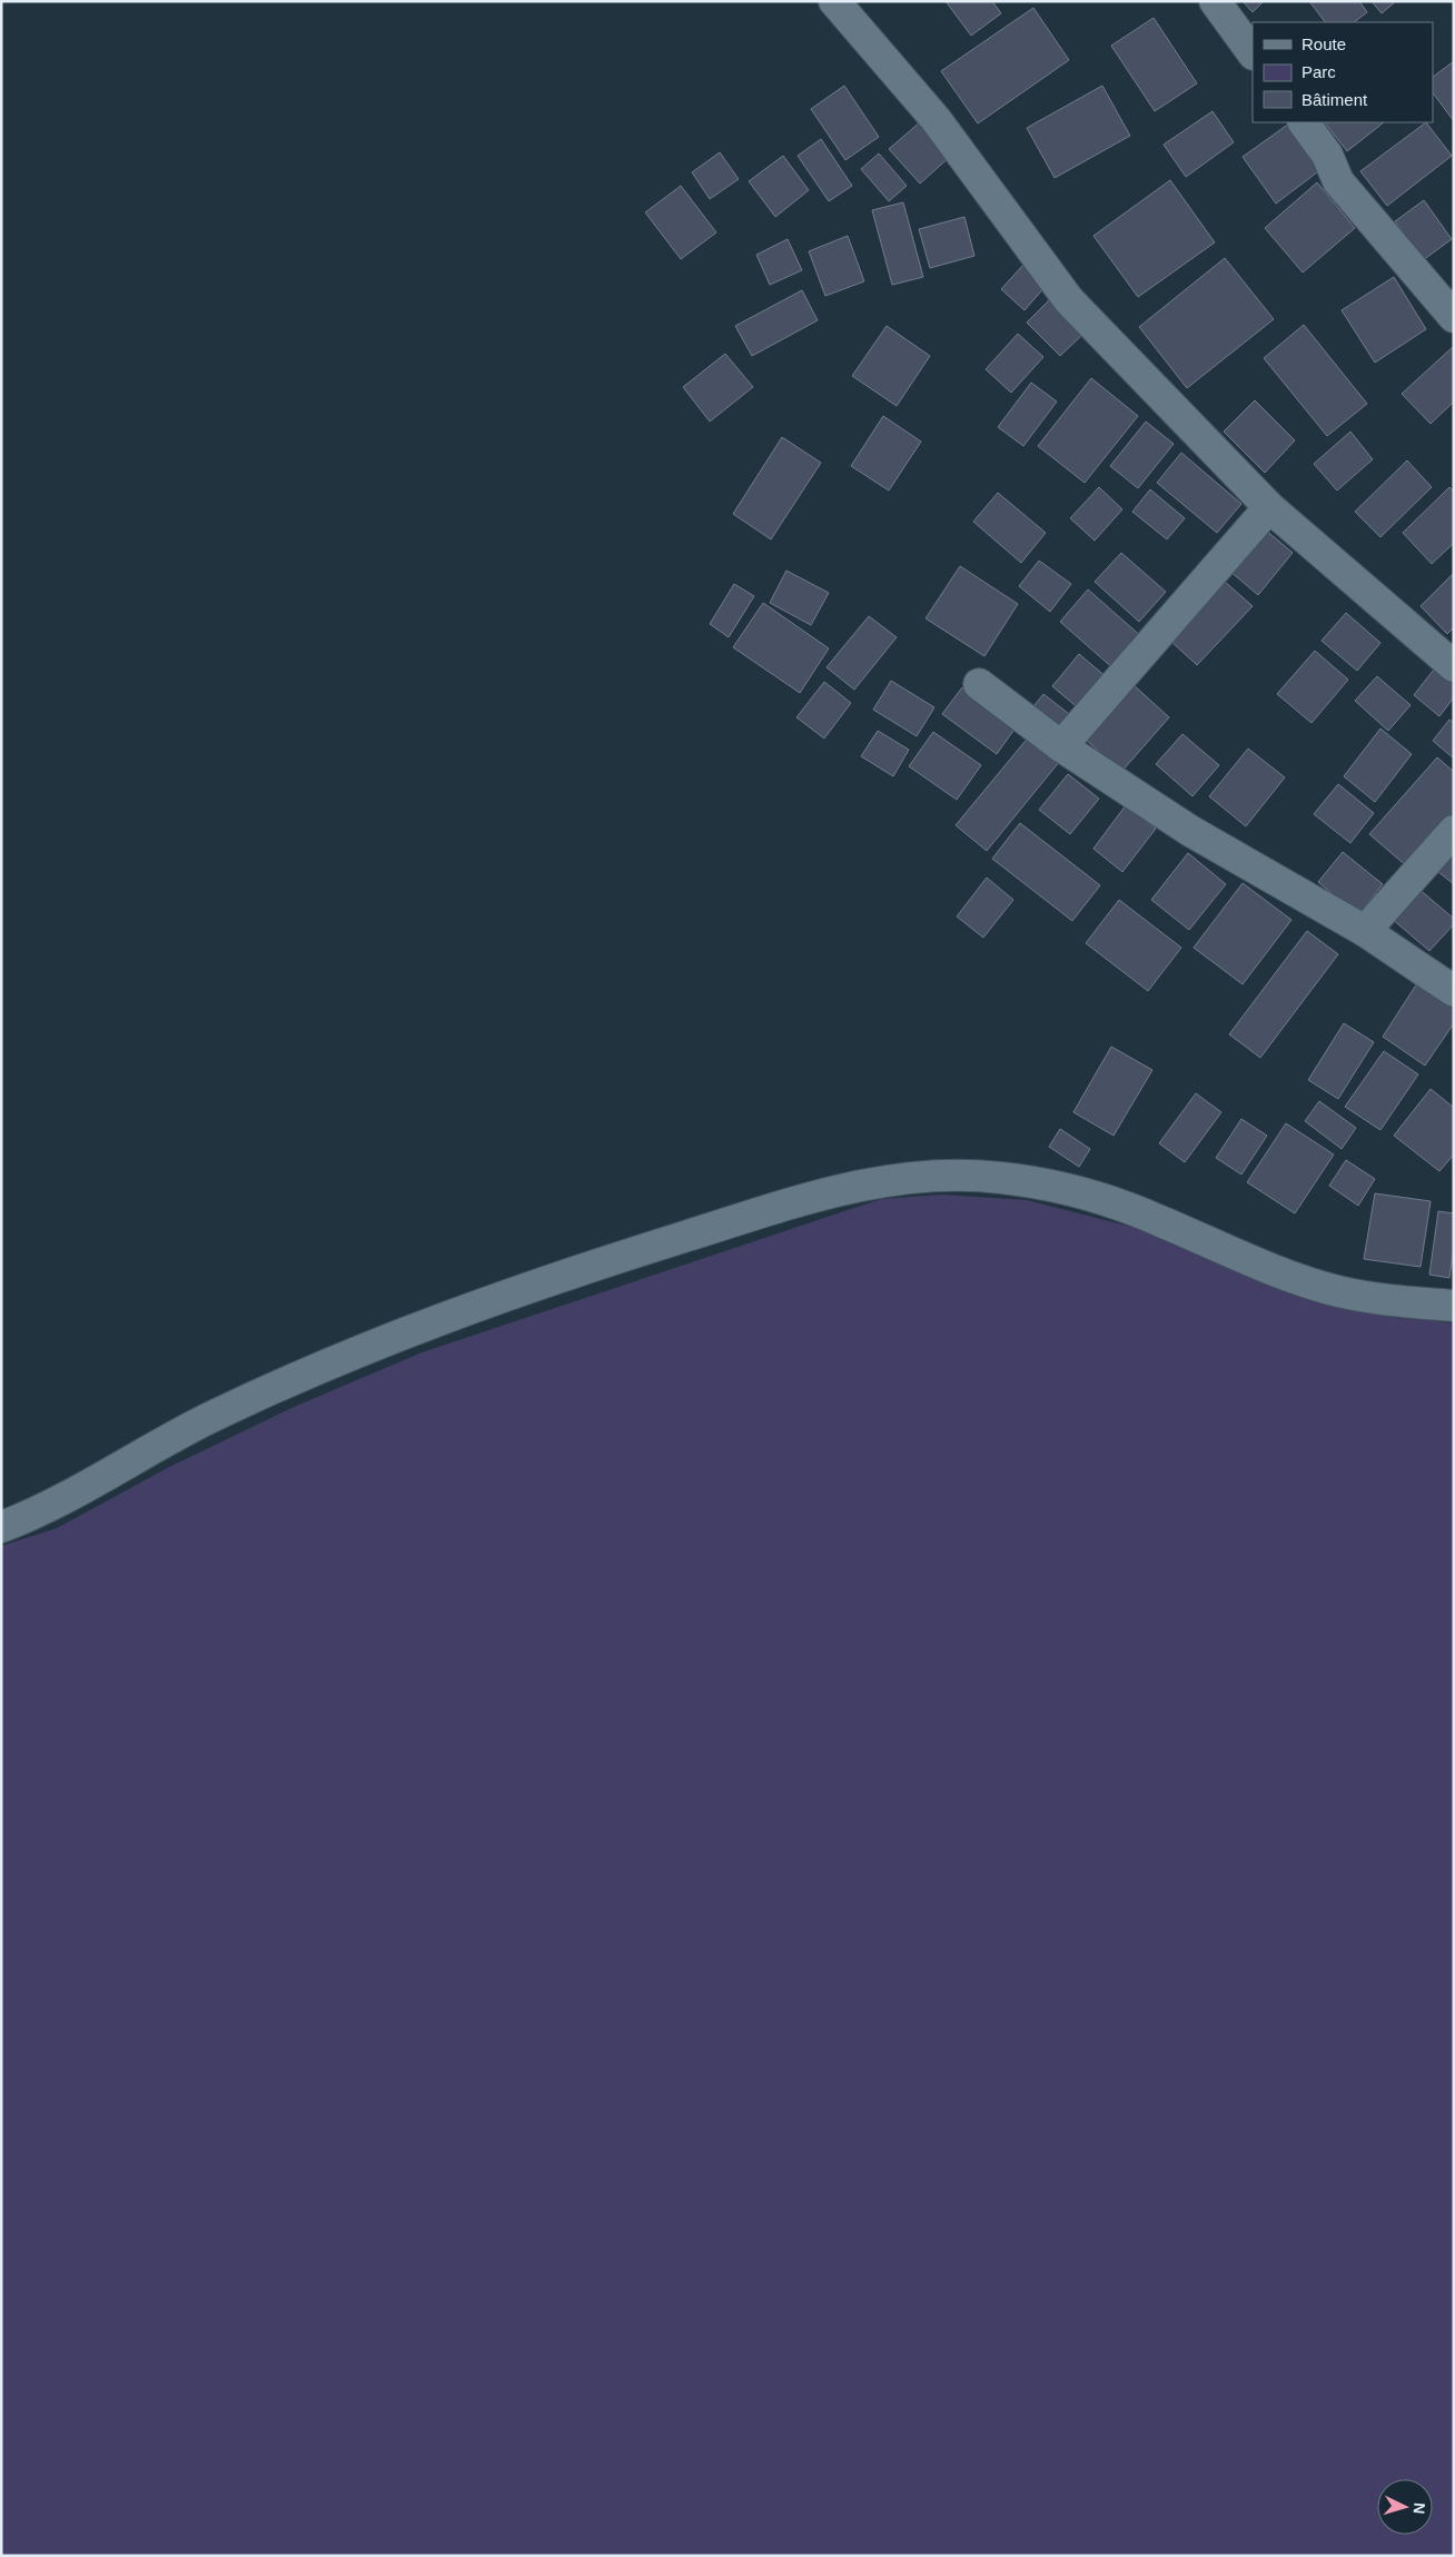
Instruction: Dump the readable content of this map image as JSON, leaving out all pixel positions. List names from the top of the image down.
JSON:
{
  "legend": ["Route", "Parc", "Bâtiment"],
  "north": "right"
}
